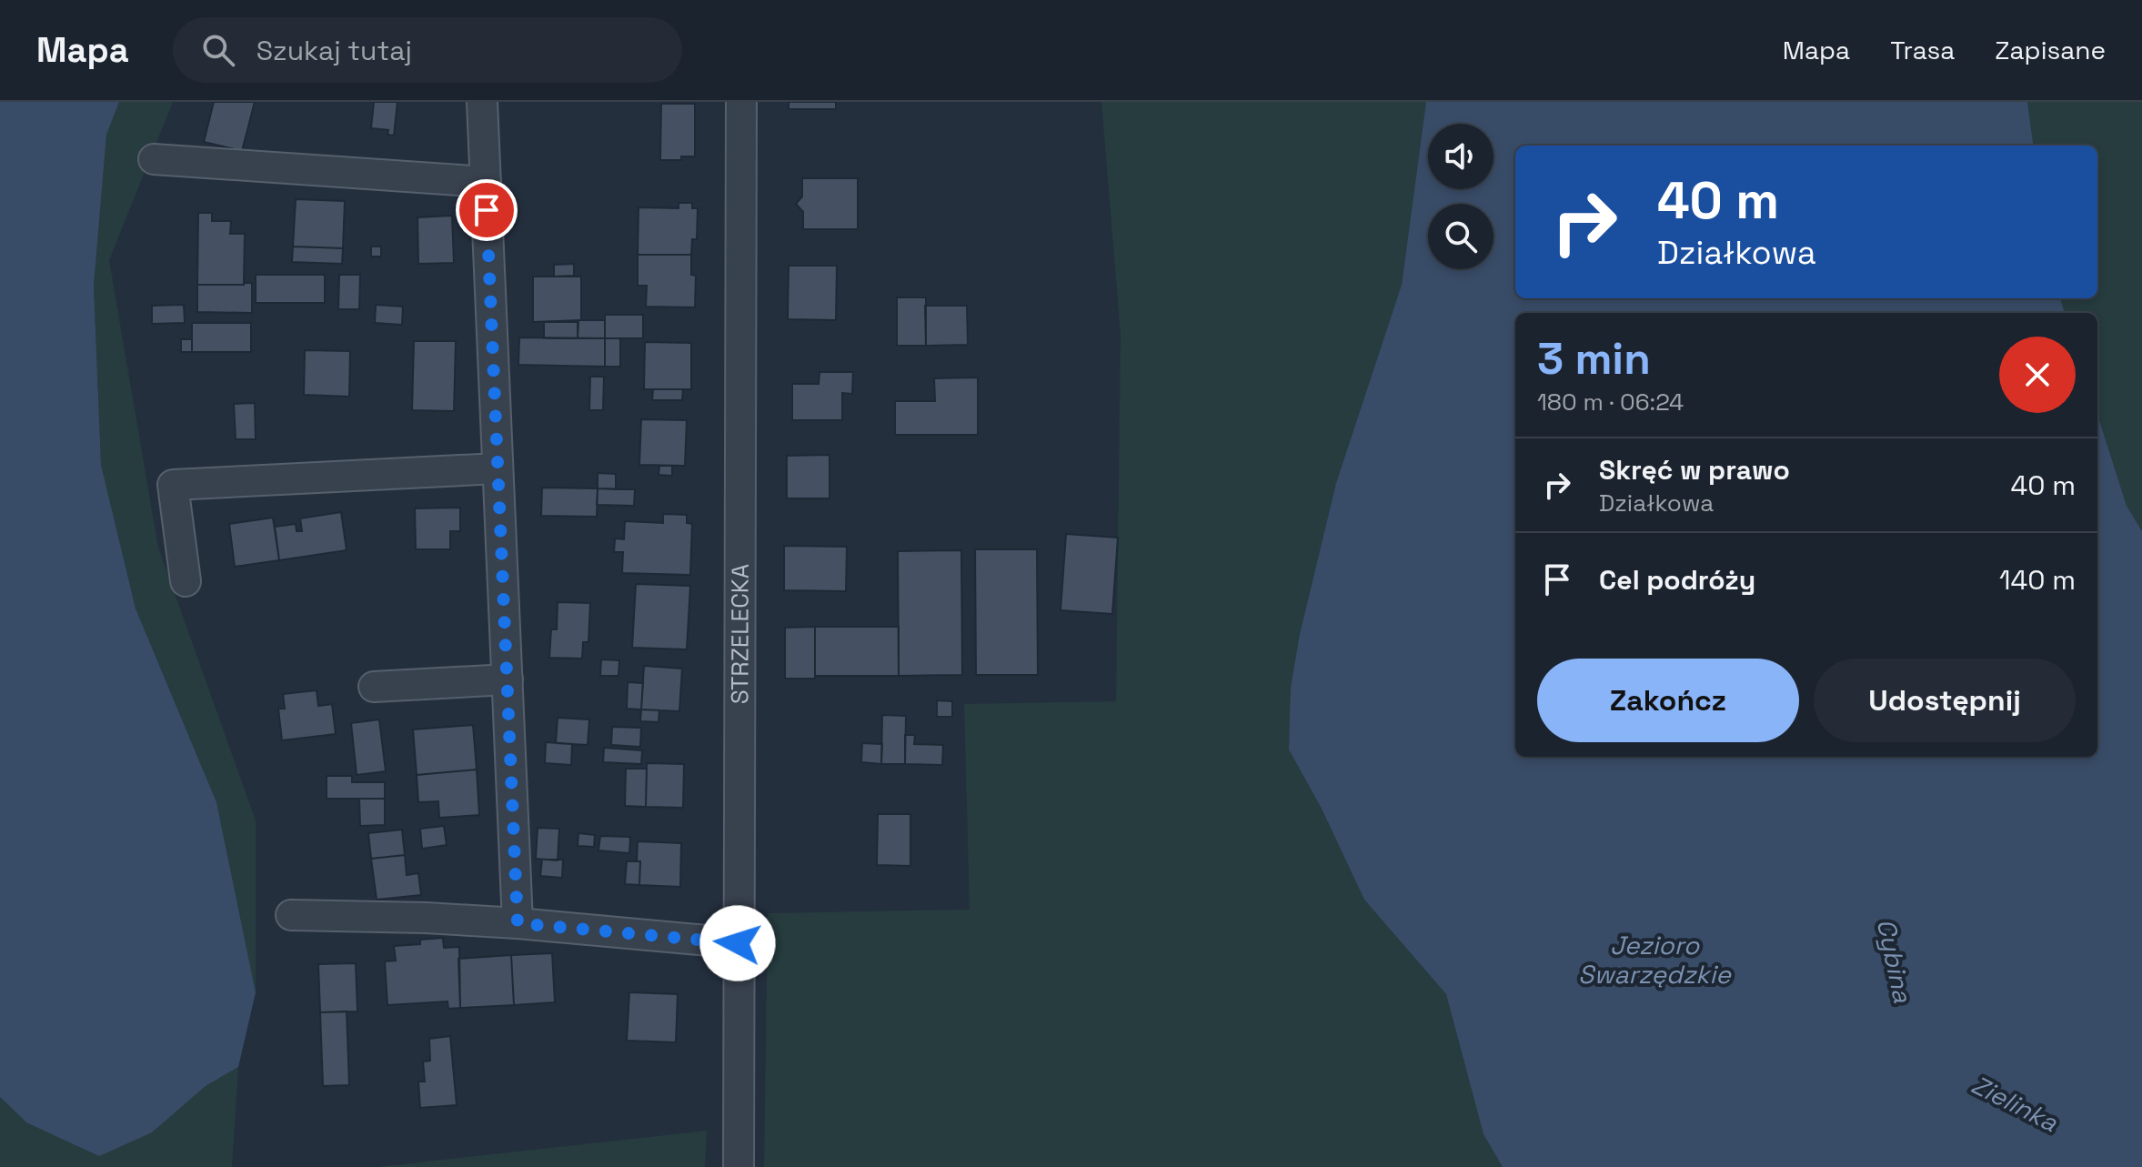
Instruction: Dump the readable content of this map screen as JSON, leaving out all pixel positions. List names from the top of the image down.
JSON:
{
  "streets": {
    "street": ["STRZELECKA"]
  },
  "water": ["Jezioro Swarzędzkie", "Cybina", "Zielinka"],
  "page": {
    "header": "Mapa",
    "search": "Szukaj tutaj",
    "nav": ["Mapa", "Trasa", "Zapisane"],
    "turn": ["40 m", "Działkowa"],
    "heading": ["3 min", "180 m · 06:24"],
    "list": [
      {
        "name": "Skręć w prawo",
        "note": "Działkowa",
        "value": "40 m"
      },
      {
        "name": "Cel podróży",
        "value": "140 m"
      }
    ],
    "buttons": ["Zakończ", "Udostępnij"]
  }
}
